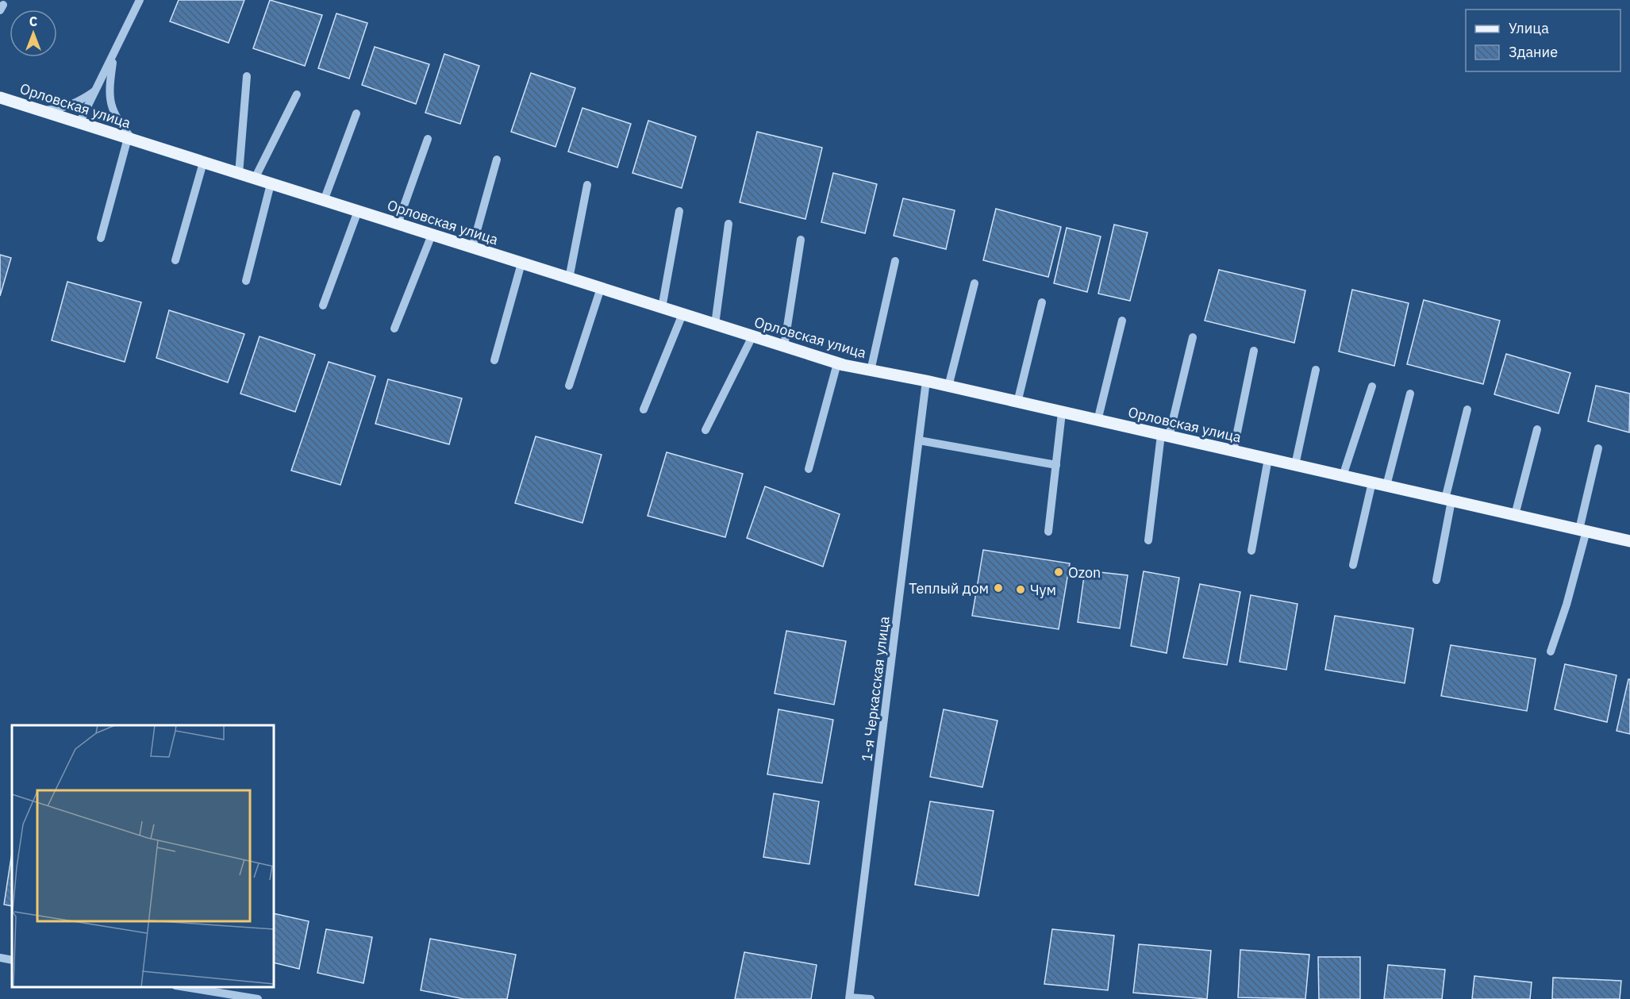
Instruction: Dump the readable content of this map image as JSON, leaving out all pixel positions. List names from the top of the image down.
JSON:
{
  "streets": {
    "main road": ["Орловская улица"],
    "street": ["1-я Черкасская улица"]
  },
  "crossings": [
    ["Орловская улица", "1-я Черкасская улица"]
  ],
  "places": ["Ozon", "Теплый дом", "Чум"],
  "legend": ["Улица", "Здание"],
  "north": "top"
}
